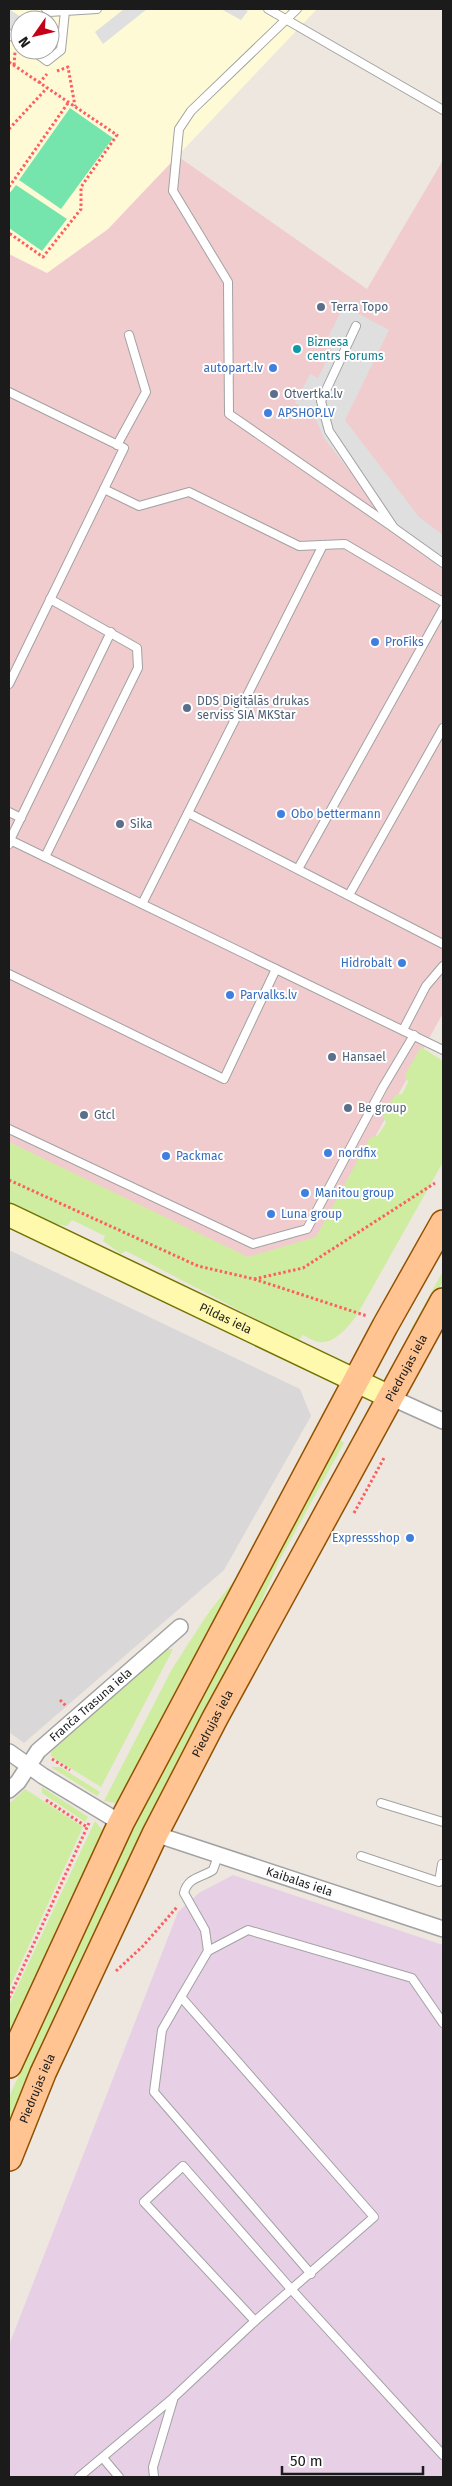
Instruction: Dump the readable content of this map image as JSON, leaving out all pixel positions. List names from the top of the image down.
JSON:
{
  "streets": {
    "main road": ["Piedrujas iela"],
    "street": ["Pildas iela", "Franča Trasuna iela", "Kaibalas iela"]
  },
  "crossings": [
    ["Pildas iela", "Piedrujas iela"],
    ["Piedrujas iela", "Kaibalas iela"]
  ],
  "places": [
    "Terra Topo",
    "Biznesa centrs Forums",
    "autopart.lv",
    "Otvertka.lv",
    "APSHOP.LV",
    "ProFiks",
    "DDS Digitālās drukas serviss SIA MKStar",
    "Obo bettermann",
    "Sika",
    "Hidrobalt",
    "Parvalks.lv",
    "Hansael",
    "Be group",
    "Gtcl",
    "nordfix",
    "Packmac",
    "Manitou group",
    "Luna group",
    "Expressshop"
  ],
  "scale_bar": "50 m",
  "north": "bottom left"
}
